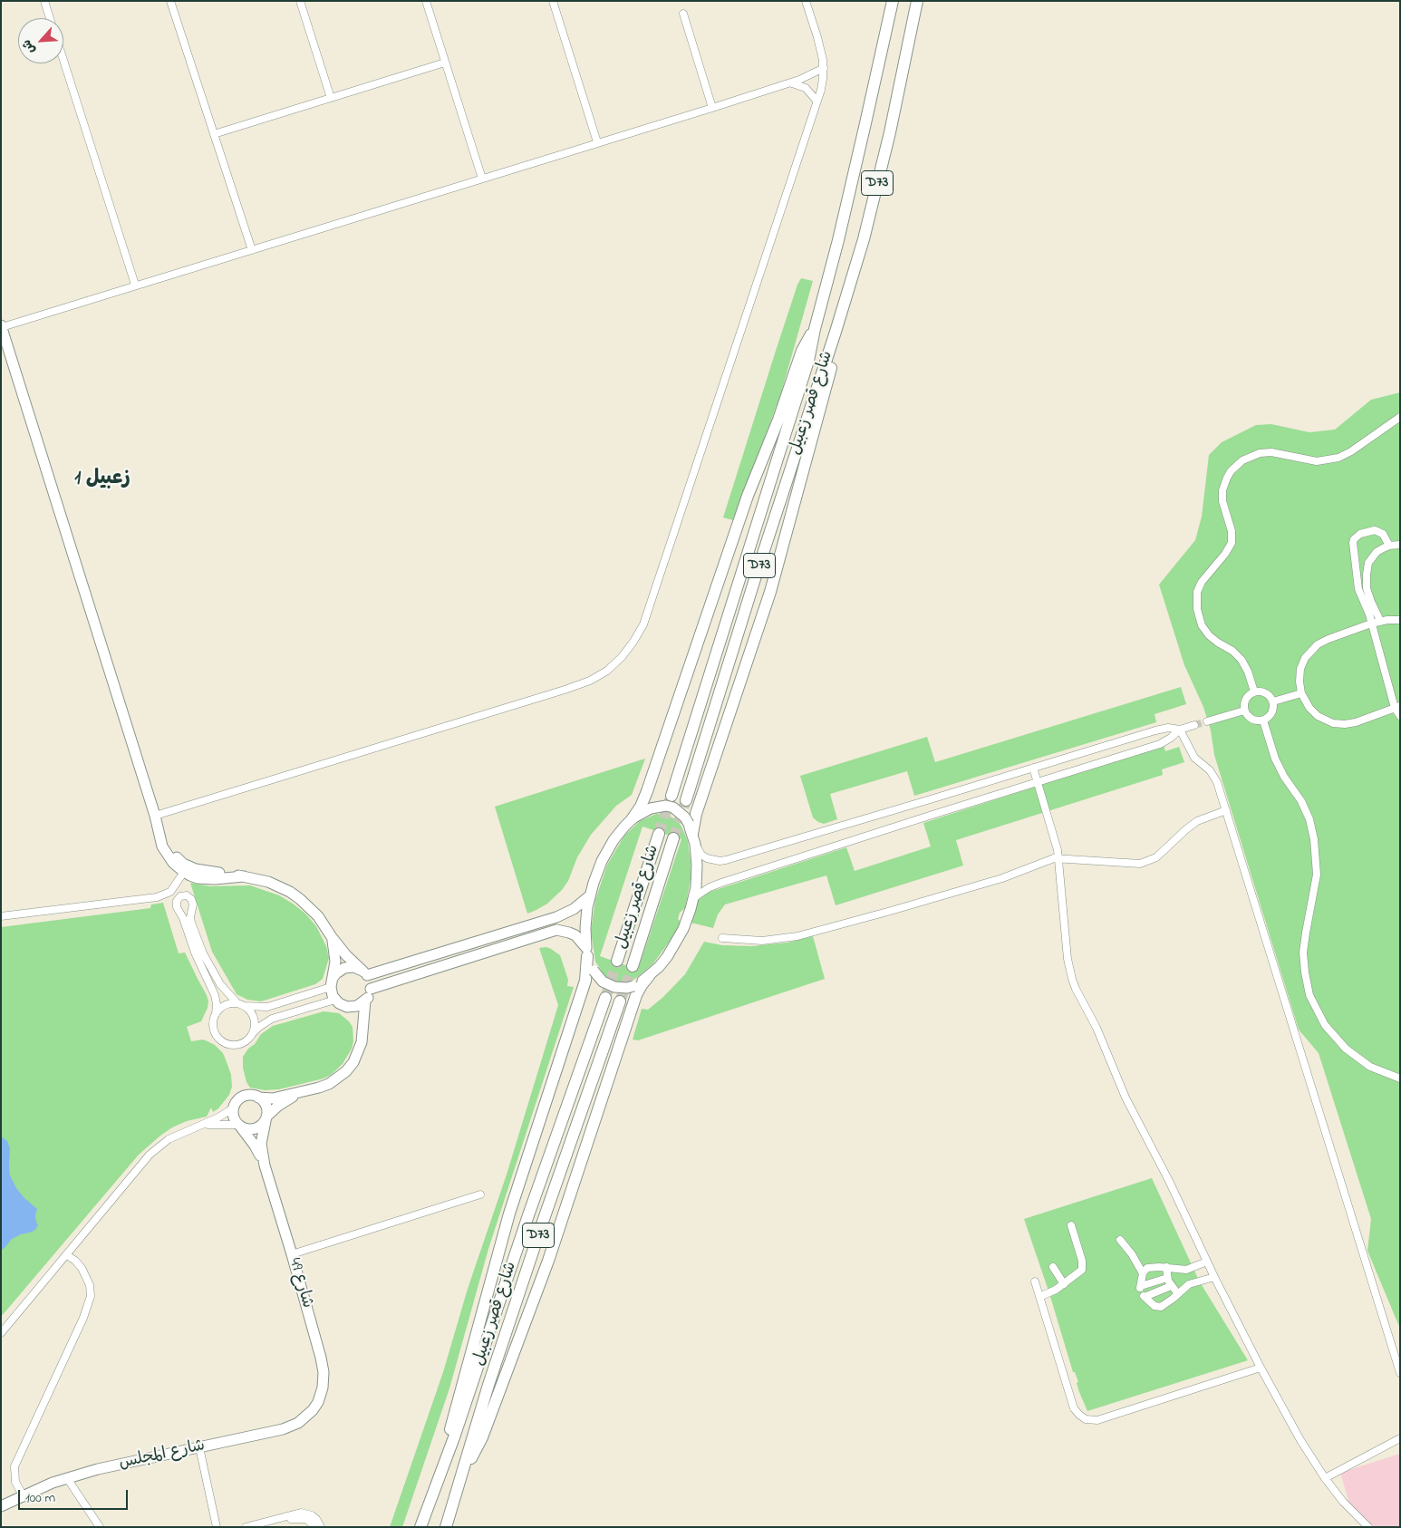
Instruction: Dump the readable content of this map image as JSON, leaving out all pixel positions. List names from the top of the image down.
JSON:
{
  "streets": {
    "main road": ["D73", "شارع قصر زعبيل"],
    "street": ["شارع 49", "شارع المجلس"]
  },
  "crossings": [
    ["شارع 49", "شارع المجلس"]
  ],
  "districts": ["زعبيل 1"],
  "scale_bar": "100 m",
  "north": "bottom left"
}
